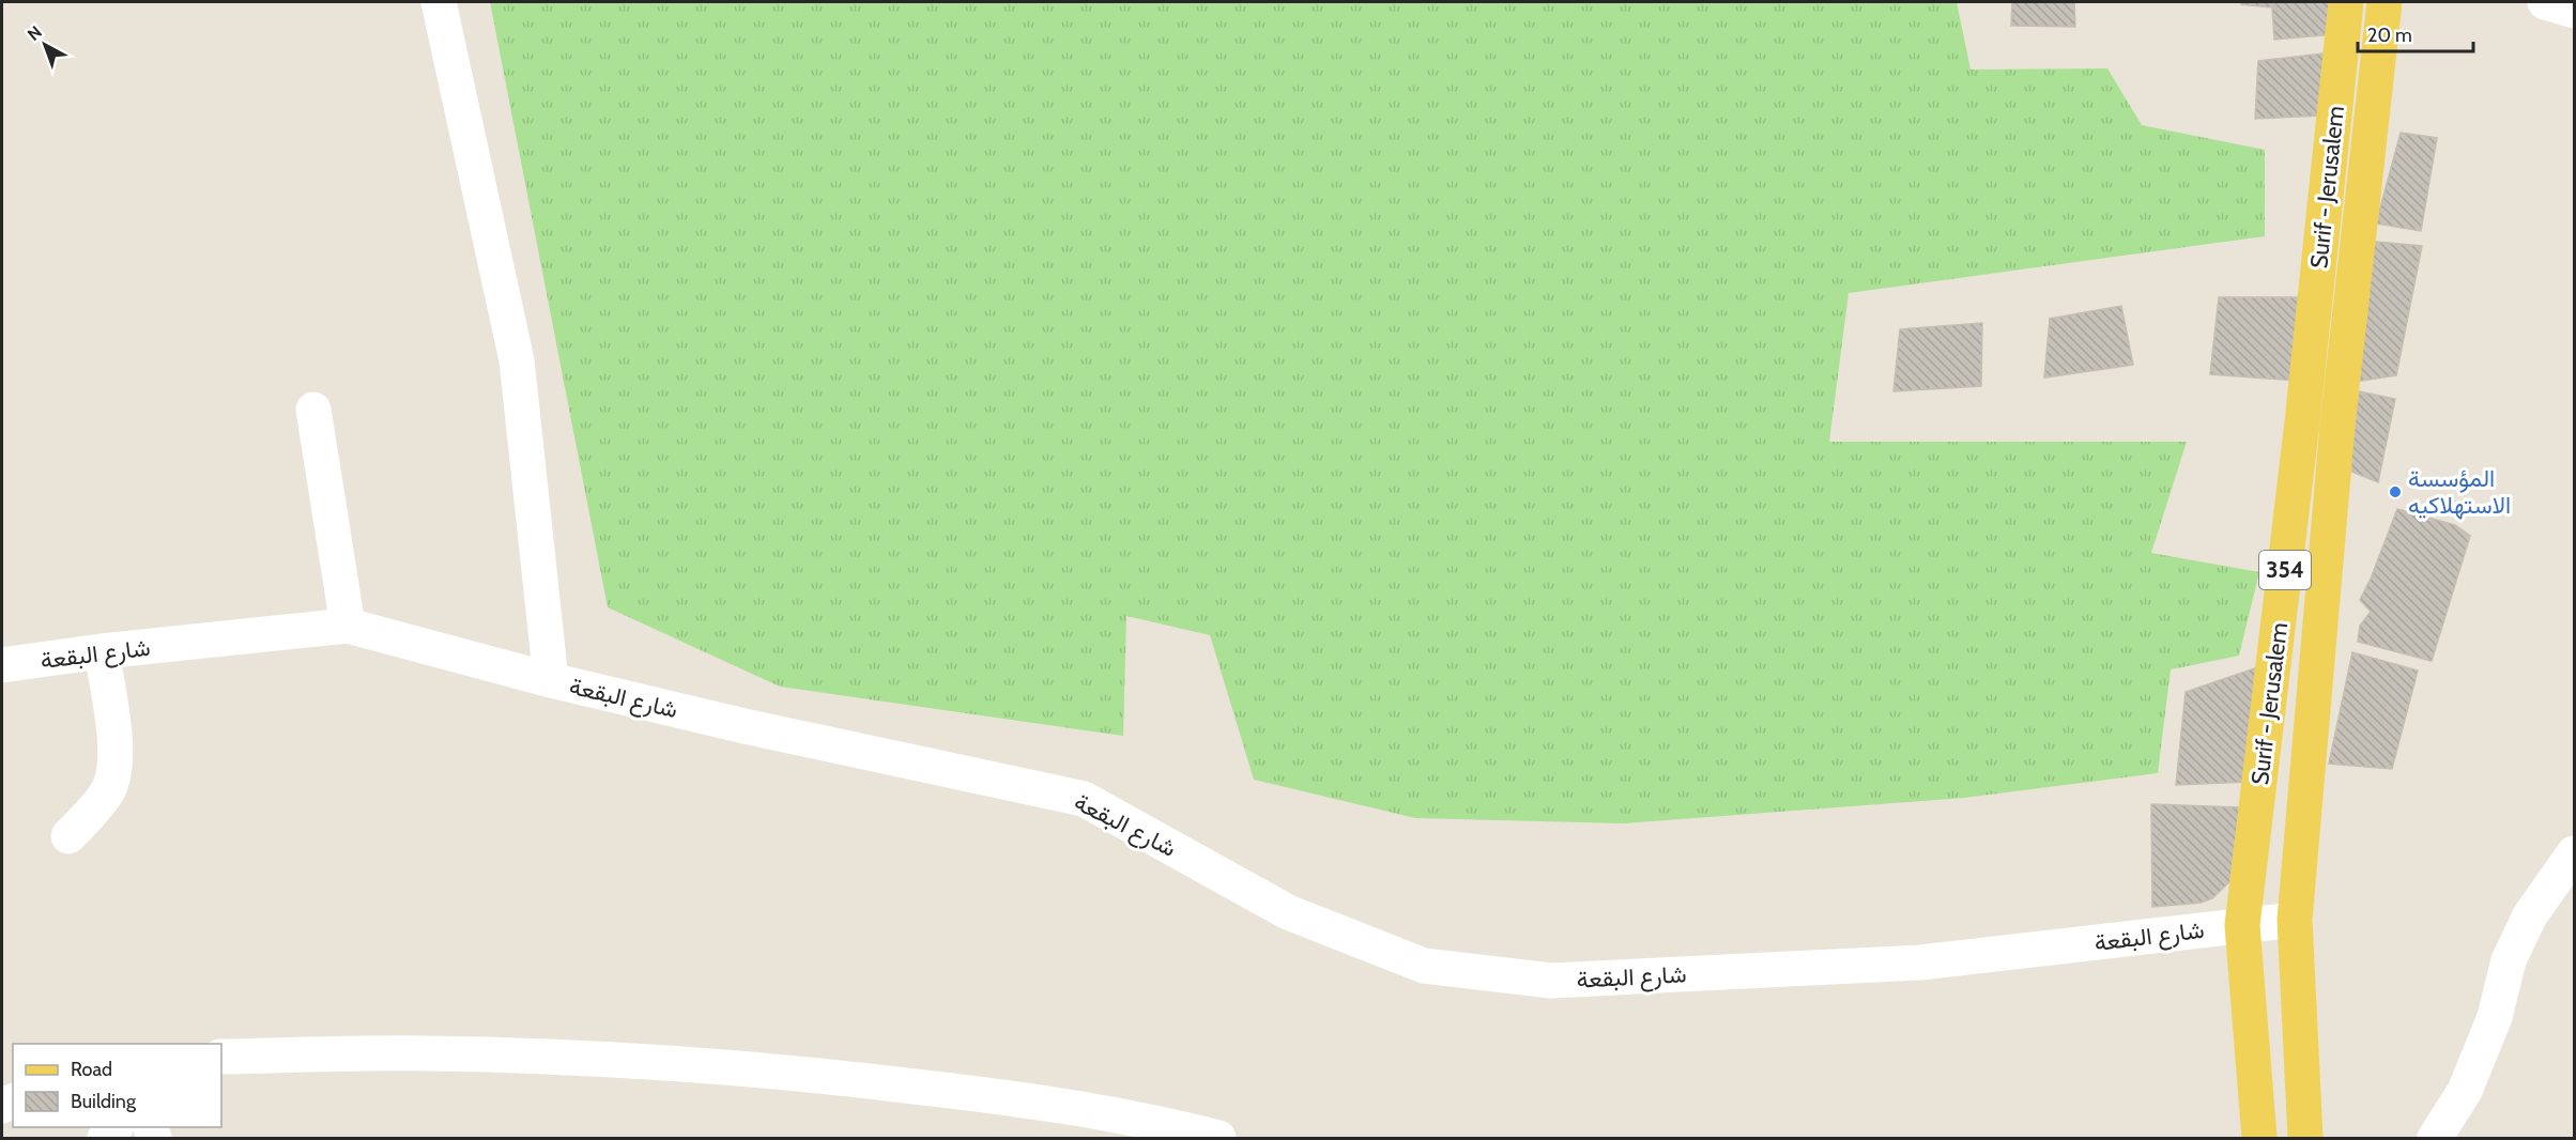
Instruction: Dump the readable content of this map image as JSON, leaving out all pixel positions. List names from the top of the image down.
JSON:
{
  "streets": {
    "main road": ["Surif - Jerusalem", "354"],
    "street": ["شارع البقعة"]
  },
  "crossings": [
    ["Surif - Jerusalem", "شارع البقعة"]
  ],
  "places": ["المؤسسة الاستهلاكيه"],
  "legend": ["Road", "Building"],
  "scale_bar": "20 m",
  "north": "top left"
}
